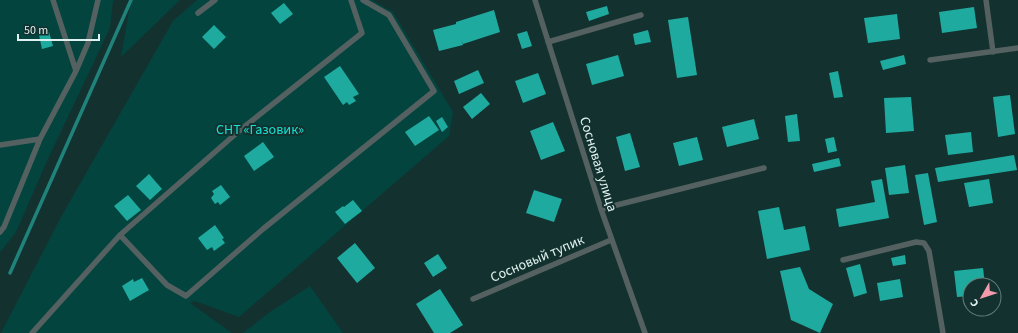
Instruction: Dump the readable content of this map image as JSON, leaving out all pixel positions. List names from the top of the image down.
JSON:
{
  "streets": {
    "lane": ["Сосновая улица", "Сосновый тупик"]
  },
  "crossings": [
    ["Сосновая улица", "Сосновый тупик"]
  ],
  "parks": ["СНТ «Газовик»"],
  "scale_bar": "50 m",
  "north": "bottom left"
}
